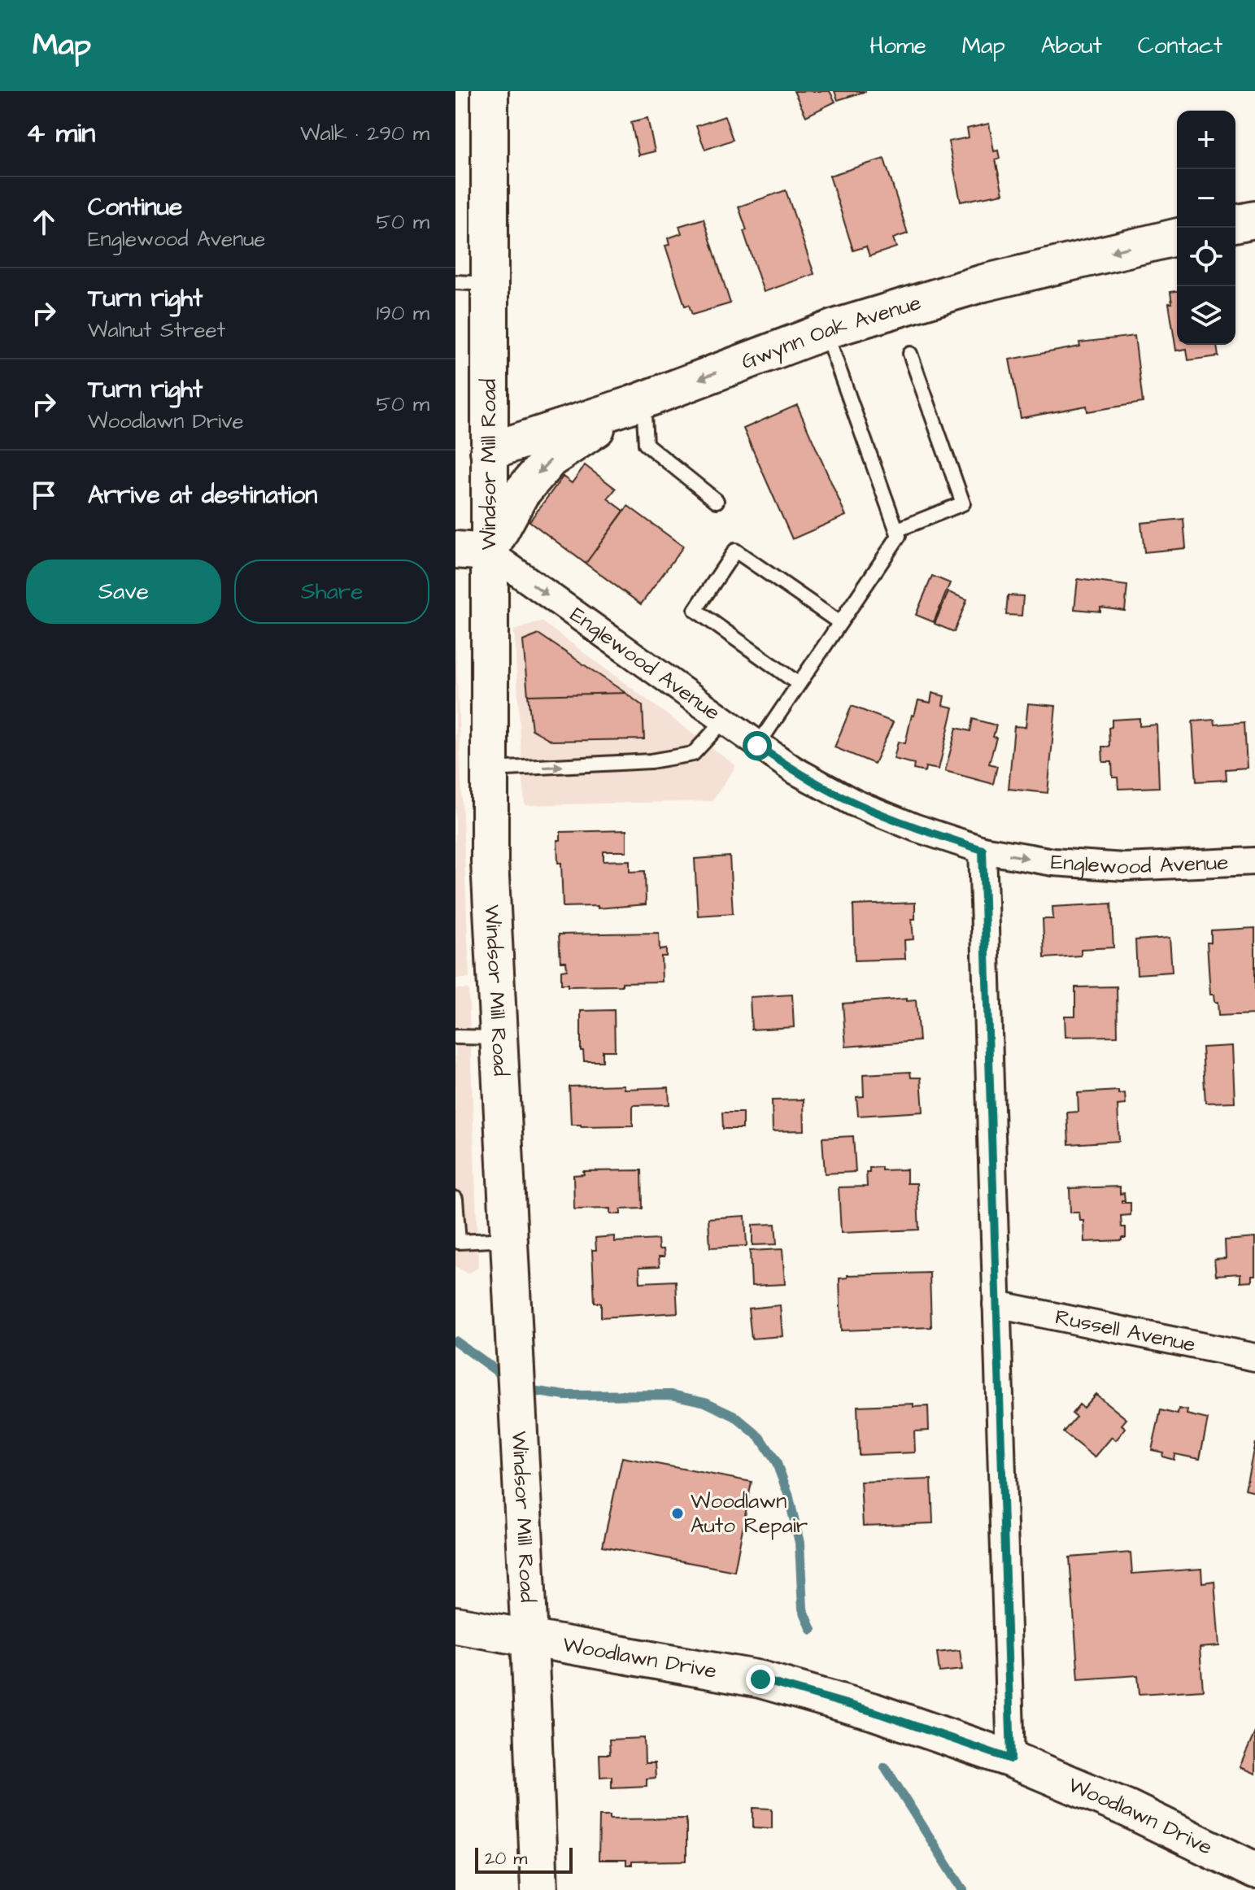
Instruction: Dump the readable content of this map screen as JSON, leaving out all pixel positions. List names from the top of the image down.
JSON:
{
  "streets": {
    "main road": ["Gwynn Oak Avenue", "Windsor Mill Road", "Woodlawn Drive"],
    "street": ["Englewood Avenue", "Russell Avenue"]
  },
  "crossings": [
    ["Gwynn Oak Avenue", "Windsor Mill Road"],
    ["Windsor Mill Road", "Englewood Avenue"],
    ["Windsor Mill Road", "Woodlawn Drive"]
  ],
  "one_way": ["Gwynn Oak Avenue", "Englewood Avenue"],
  "places": ["Woodlawn Auto Repair"],
  "scale_bar": "20 m",
  "page": {
    "header": "Map",
    "nav": [
      "Home",
      "Map",
      "About",
      "Contact"
    ],
    "heading": ["4 min", "Walk · 290 m"],
    "map_buttons": ["+", "−"],
    "list": [
      ["Continue", "Englewood Avenue", "50 m"],
      ["Turn right", "Walnut Street", "190 m"],
      ["Turn right", "Woodlawn Drive", "50 m"],
      "Arrive at destination"
    ],
    "buttons": ["Save", "Share"],
    "scale": "20 m"
  }
}
